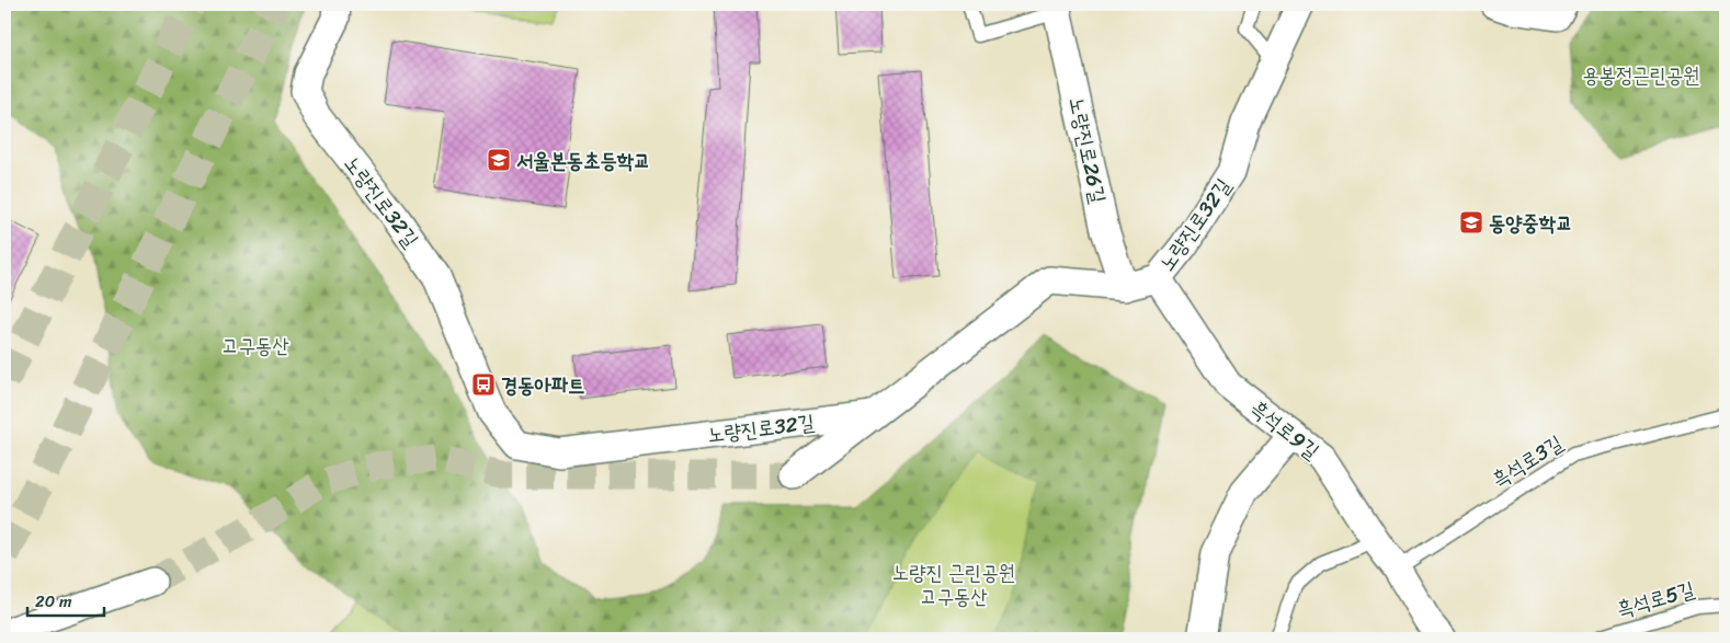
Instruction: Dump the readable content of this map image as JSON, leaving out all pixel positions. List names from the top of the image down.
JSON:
{
  "streets": {
    "street": ["노량진로26길", "노량진로32길", "흑석로9길"],
    "lane": ["흑석로3길", "흑석로5길"]
  },
  "crossings": [
    ["노량진로26길", "노량진로32길"],
    ["노량진로32길", "흑석로9길"],
    ["흑석로9길", "흑석로3길"]
  ],
  "parks": ["용봉정근린공원", "고구동산", "노량진 근린공원 고구동산"],
  "places": {
    "school or university": ["서울본동초등학교", "동양중학교"],
    "bus stop": ["경동아파트"]
  },
  "scale_bar": "20 m"
}
